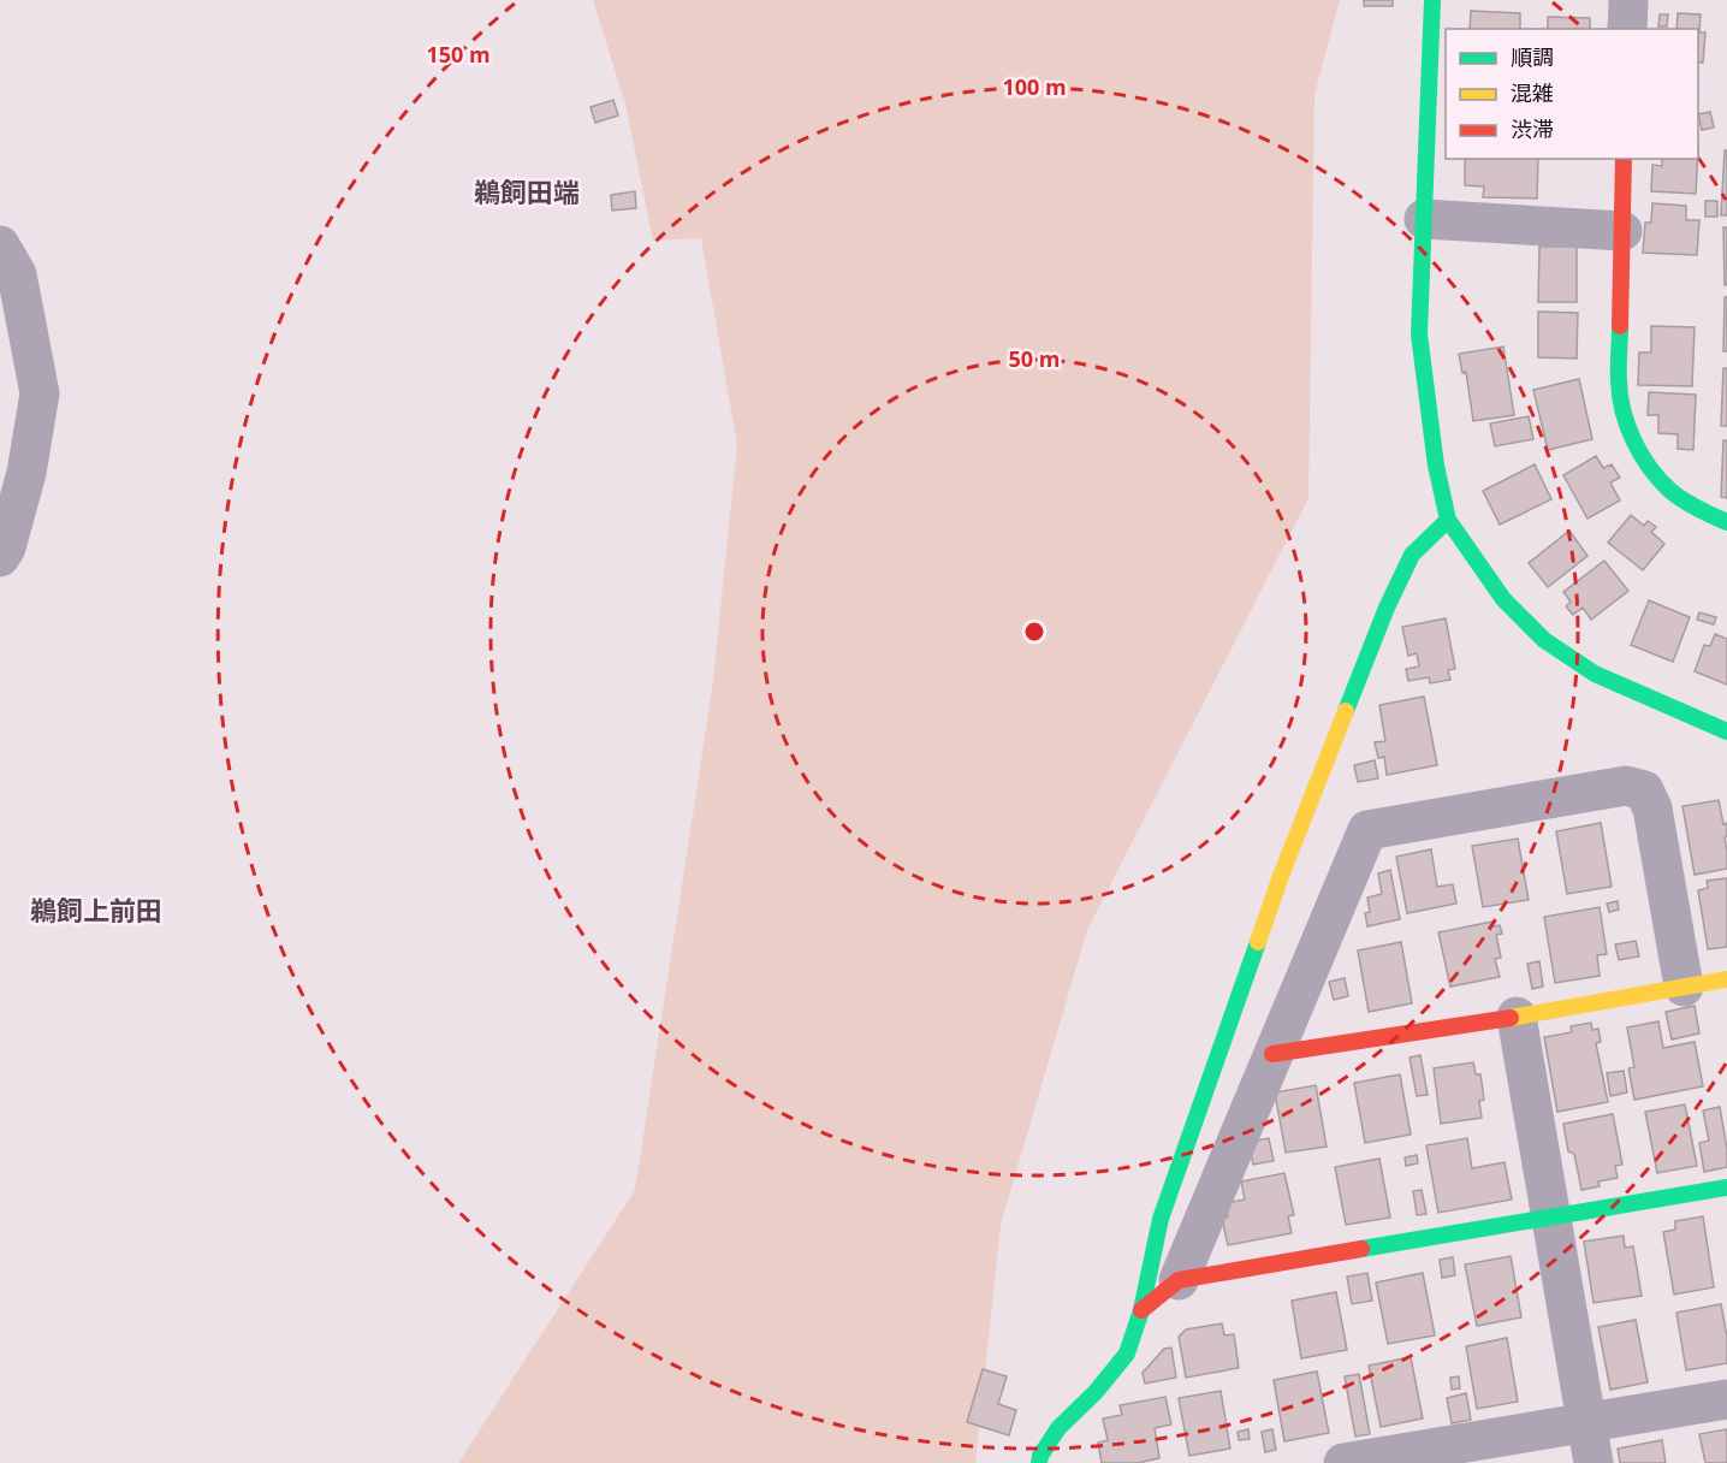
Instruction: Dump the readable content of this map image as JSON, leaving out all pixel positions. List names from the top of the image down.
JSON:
{
  "districts": ["鵜飼田端", "鵜飼上前田"],
  "legend": ["順調", "混雑", "渋滞"],
  "rings": ["150 m", "100 m", "50 m"]
}
